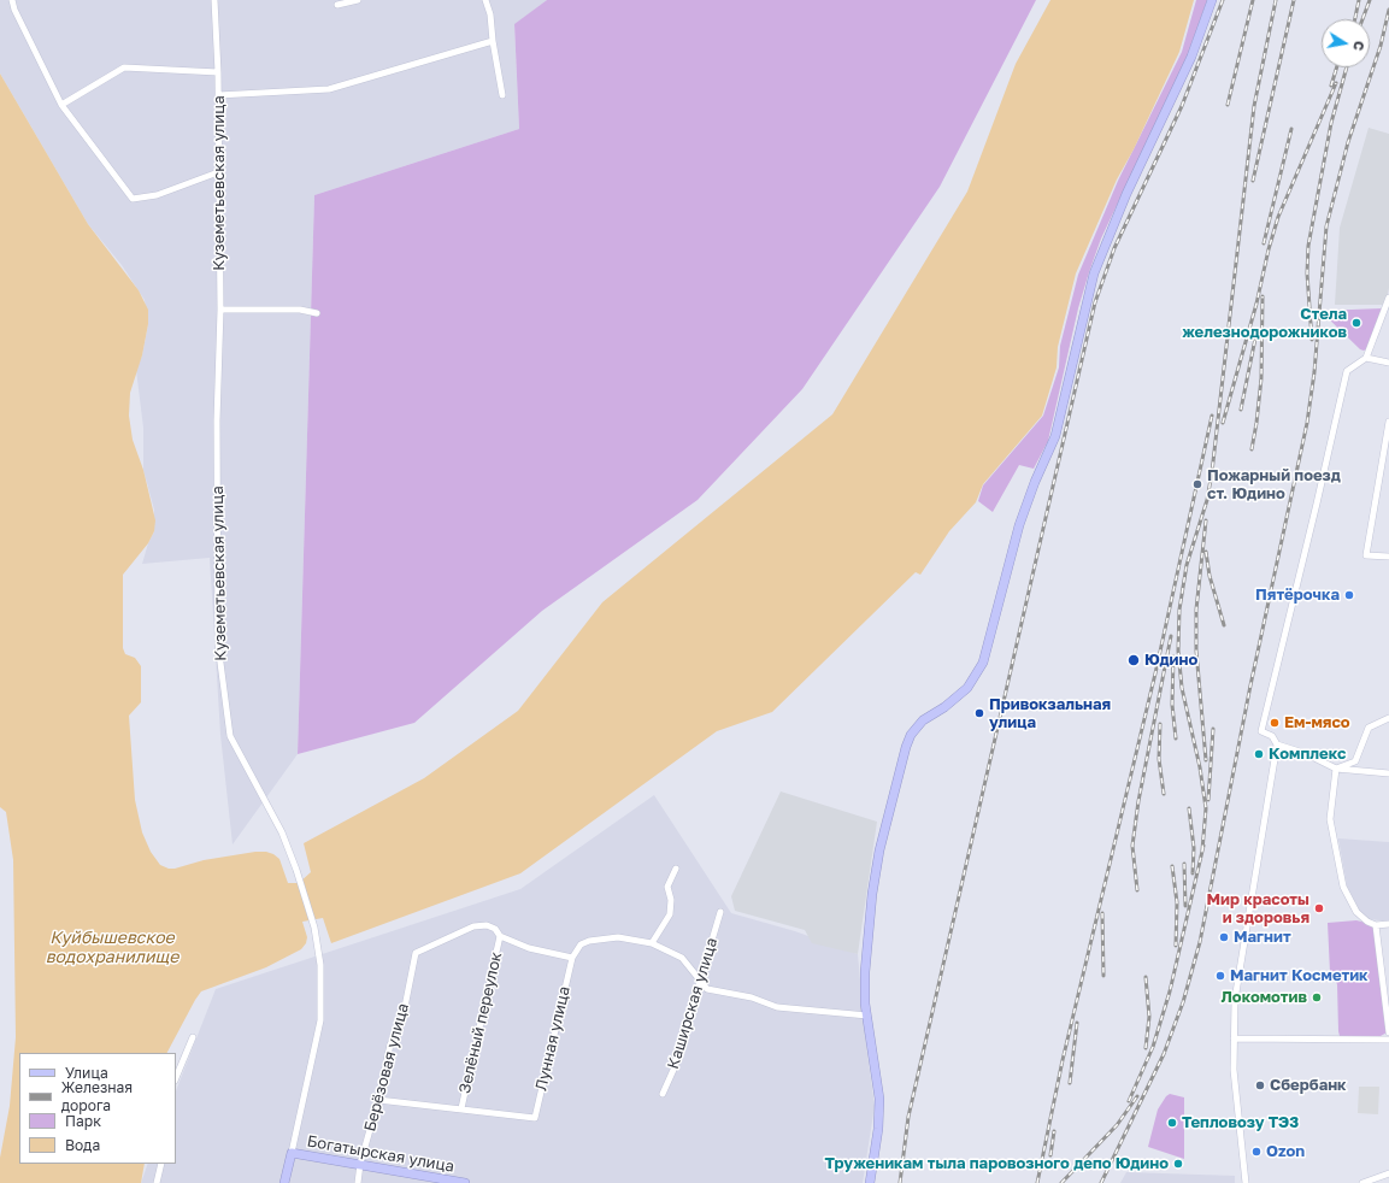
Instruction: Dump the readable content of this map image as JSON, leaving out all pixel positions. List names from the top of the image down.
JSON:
{
  "streets": {
    "main road": ["Богатырская улица"],
    "street": [
      "Куземетьевская улица",
      "Каширская улица",
      "Зелёный переулок",
      "Лунная улица",
      "Берёзовая улица"
    ]
  },
  "crossings": [
    ["Куземетьевская улица", "Богатырская улица"],
    ["Зелёный переулок", "Лунная улица"],
    ["Зелёный переулок", "Берёзовая улица"],
    ["Берёзовая улица", "Богатырская улица"]
  ],
  "water": ["Куйбышевское водохранилище"],
  "places": [
    "Стела железнодорожников",
    "Пожарный поезд ст. Юдино",
    "Пятёрочка",
    "Юдино",
    "Привокзальная улица",
    "Ем-мясо",
    "Комплекс",
    "Мир красоты и здоровья",
    "Магнит",
    "Магнит Косметик",
    "Локомотив",
    "Сбербанк",
    "Тепловозу ТЭ3",
    "Ozon",
    "Труженикам тыла паровозного депо Юдино"
  ],
  "legend": [
    "Улица",
    "Железная дорога",
    "Парк",
    "Вода"
  ],
  "north": "right"
}
